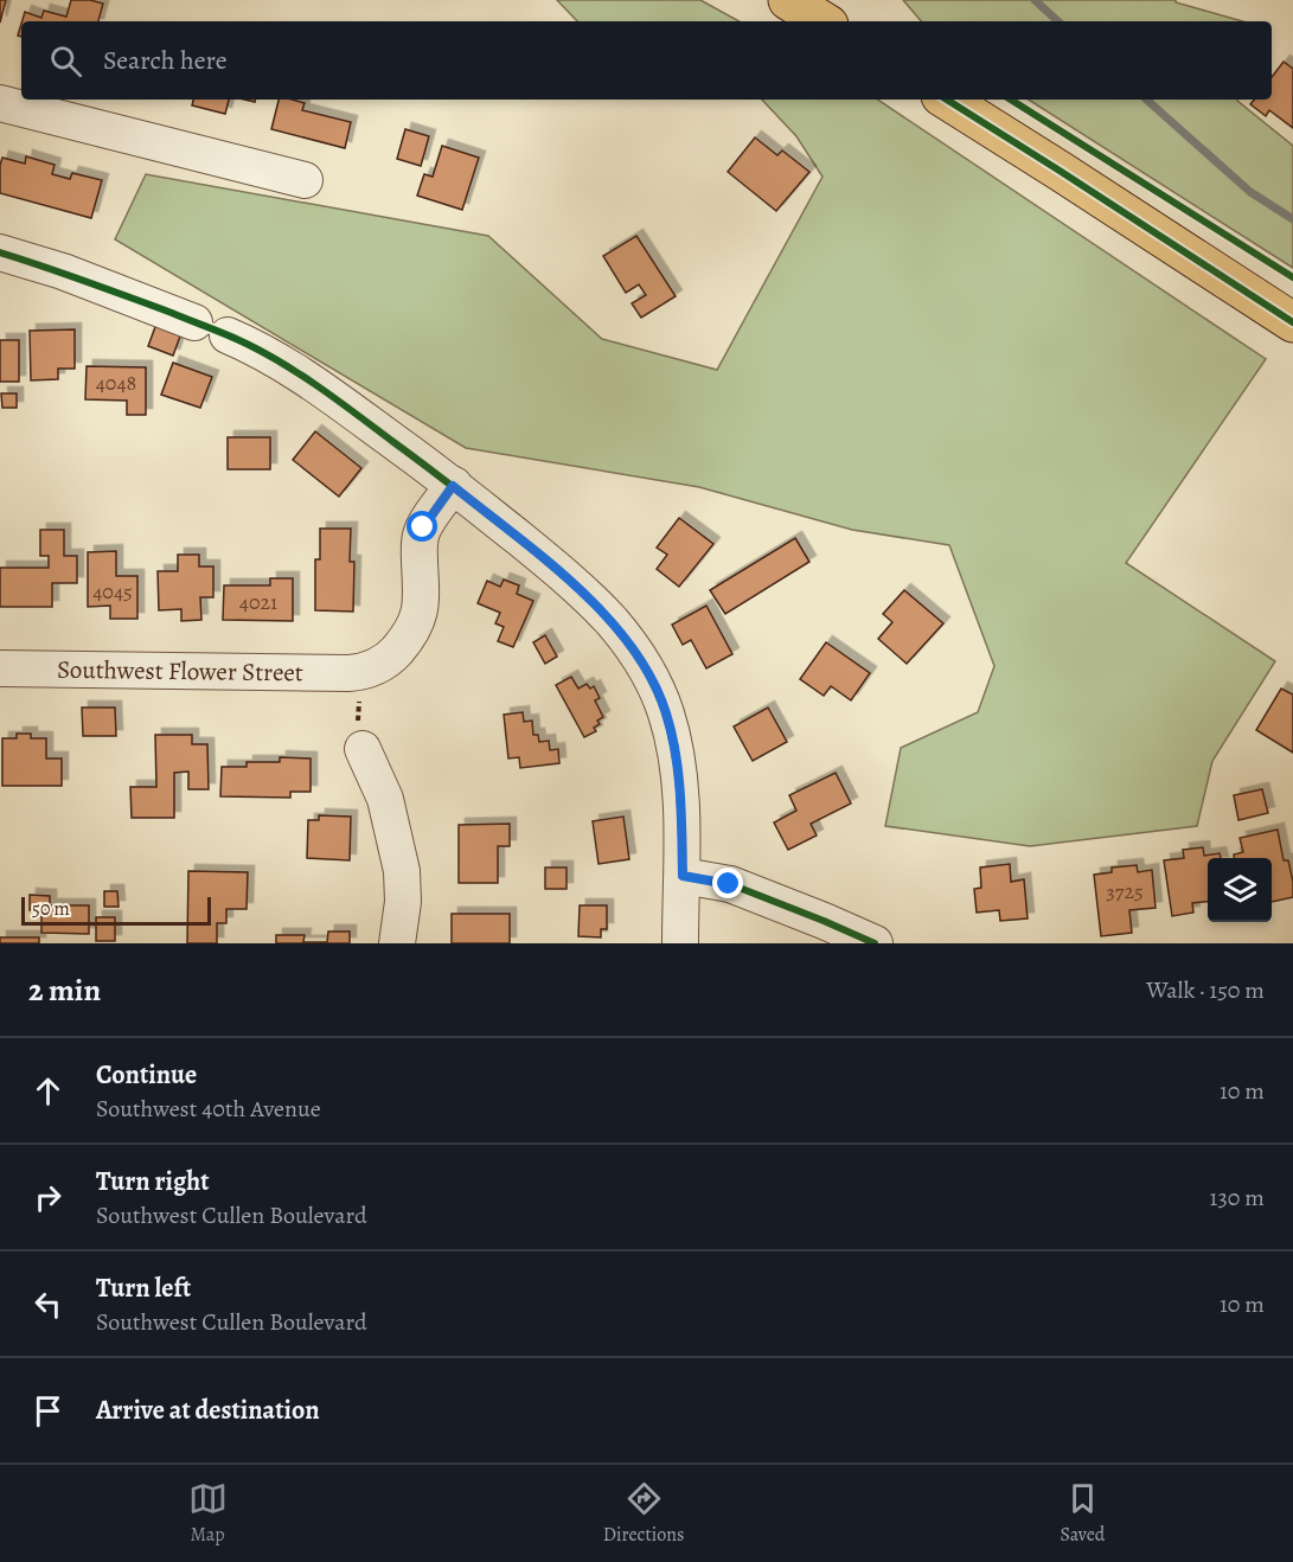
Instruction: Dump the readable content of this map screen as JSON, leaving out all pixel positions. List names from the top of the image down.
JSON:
{
  "streets": {
    "street": ["Southwest Flower Street"]
  },
  "house_numbers": [
    "4048",
    "4045",
    "4021",
    "3725"
  ],
  "scale_bar": "50 m",
  "page": {
    "search": "Search here",
    "scale": "50 m",
    "heading": ["2 min", "Walk · 150 m"],
    "list": [
      ["Continue", "Southwest 40th Avenue", "10 m"],
      ["Turn right", "Southwest Cullen Boulevard", "130 m"],
      ["Turn left", "Southwest Cullen Boulevard", "10 m"],
      "Arrive at destination"
    ],
    "nav": ["Map", "Directions", "Saved"]
  }
}
